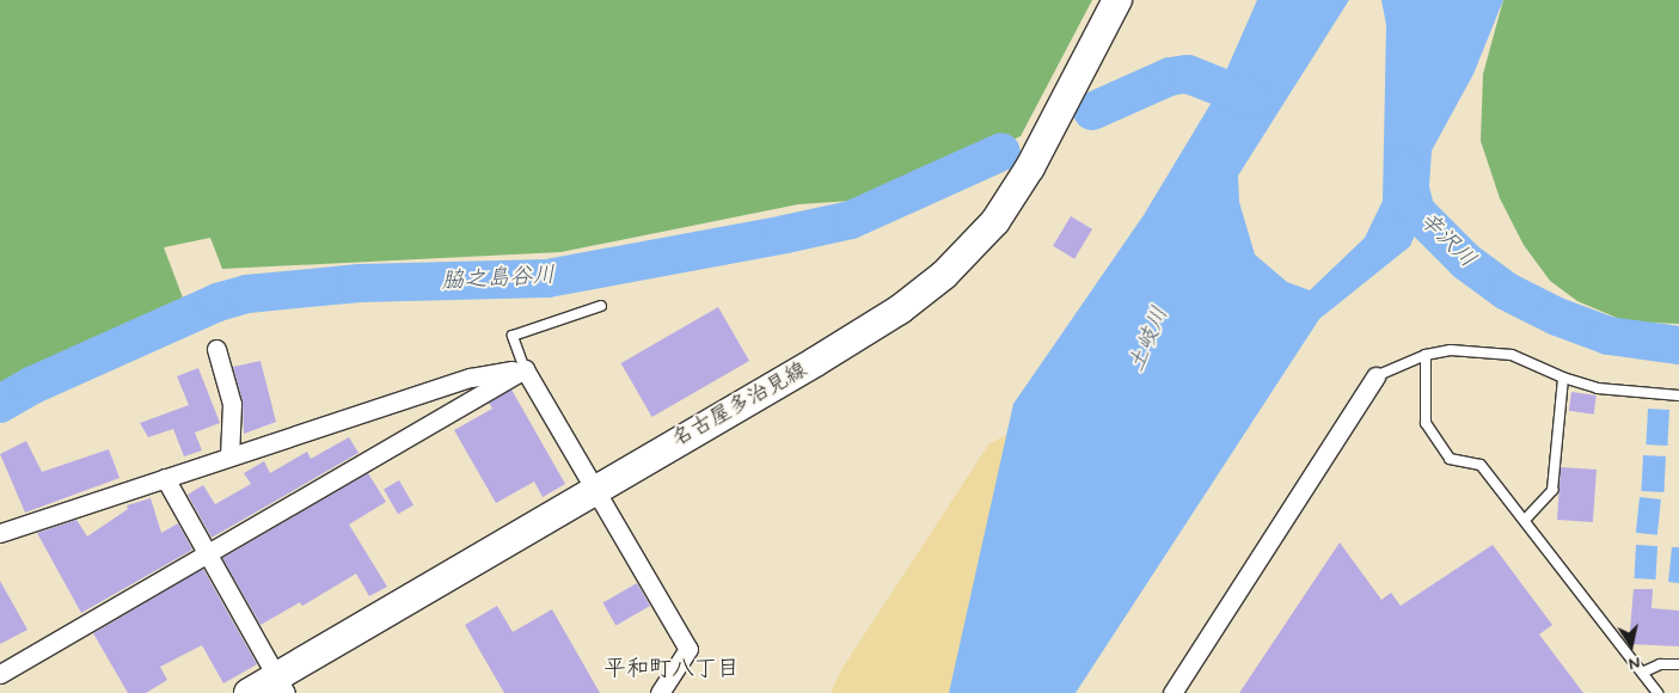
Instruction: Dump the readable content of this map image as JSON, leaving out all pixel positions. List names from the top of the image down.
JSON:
{
  "streets": {
    "main road": ["名古屋多治見線"]
  },
  "districts": ["平和町八丁目"],
  "water": ["辛沢川", "脇之島谷川", "土岐川"],
  "north": "bottom"
}
